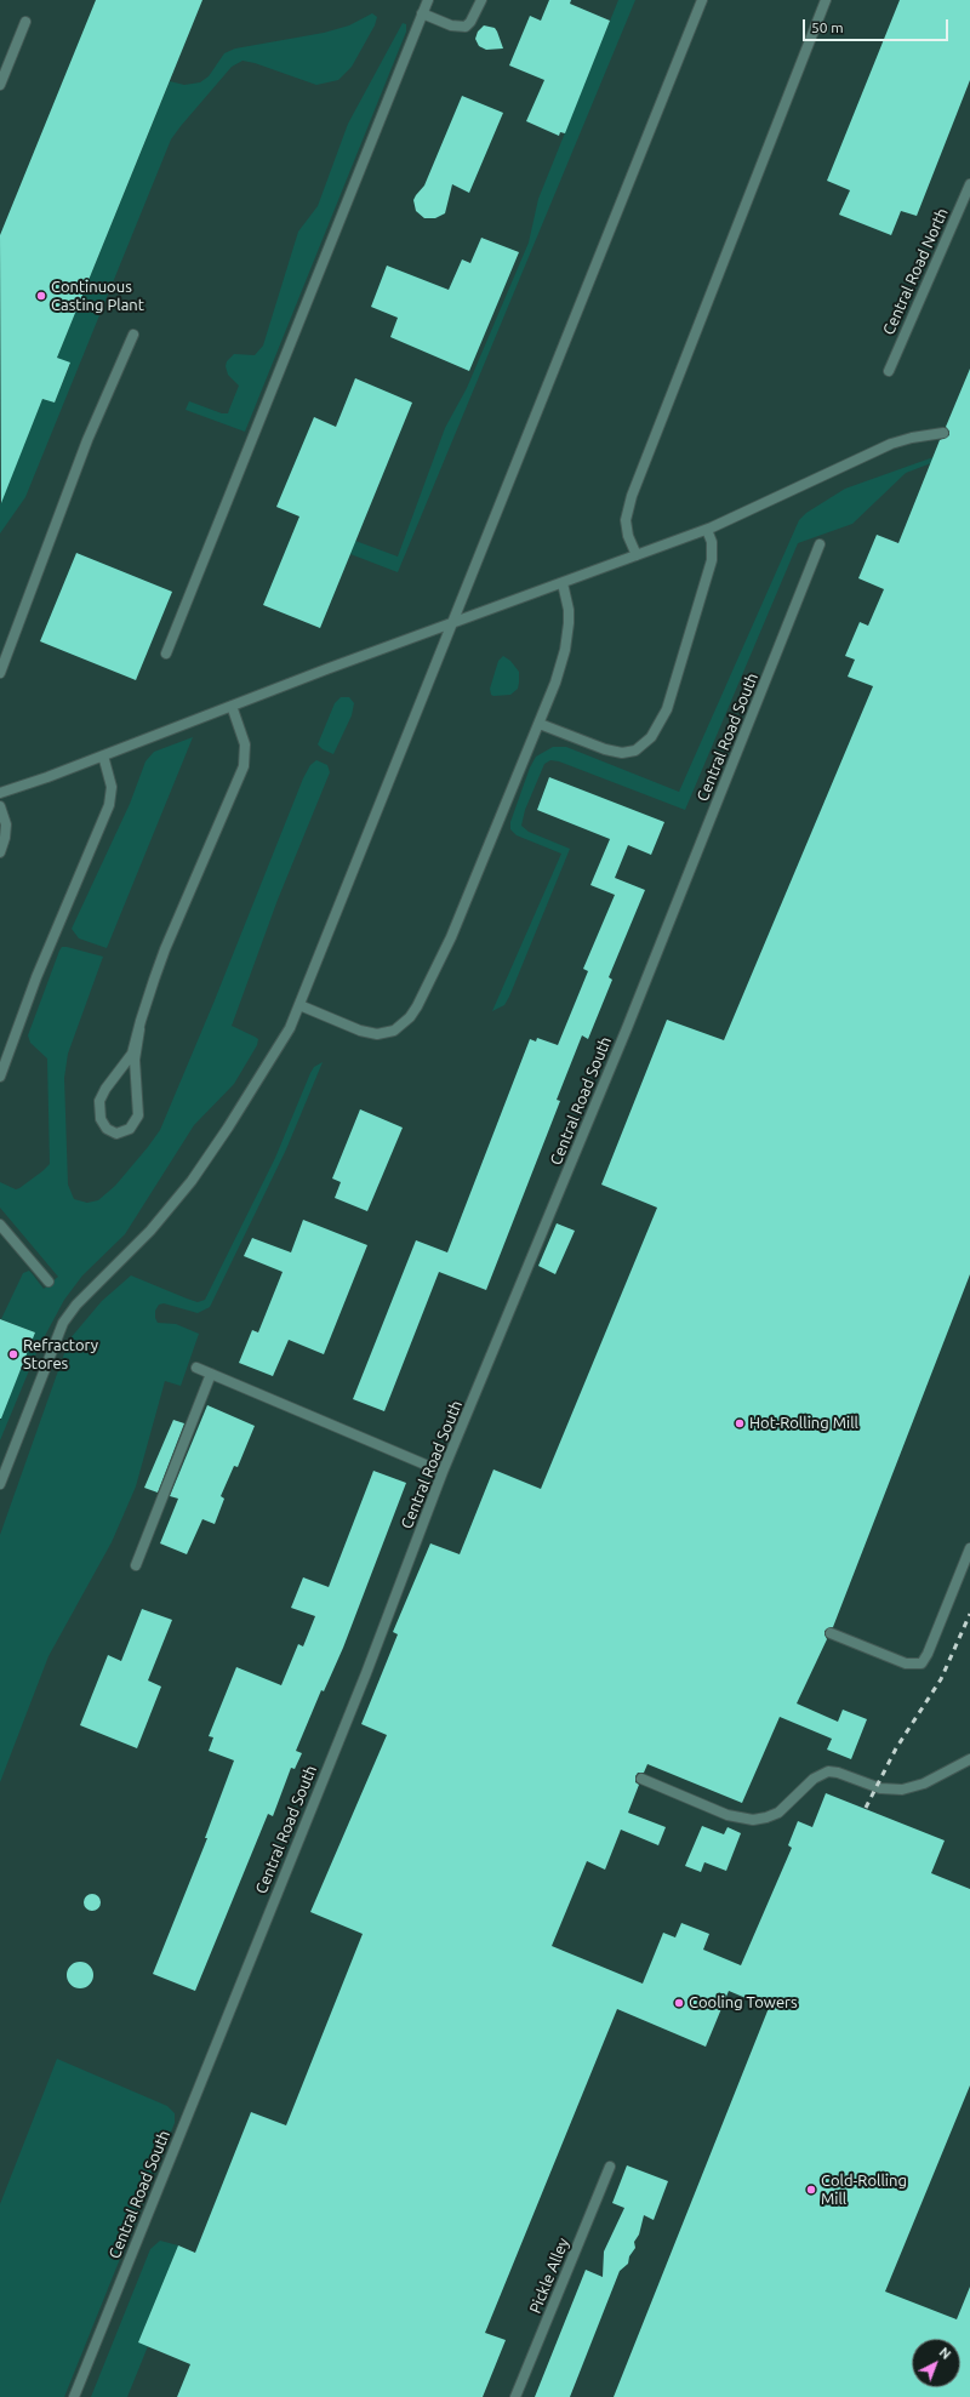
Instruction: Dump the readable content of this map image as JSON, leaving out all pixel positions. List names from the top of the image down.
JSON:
{
  "streets": {
    "lane": ["Central Road North", "Central Road South", "Pickle Alley"]
  },
  "places": [
    "Continuous Casting Plant",
    "Refractory Stores",
    "Hot-Rolling Mill",
    "Cooling Towers",
    "Cold-Rolling Mill"
  ],
  "scale_bar": "50 m",
  "north": "top right"
}
